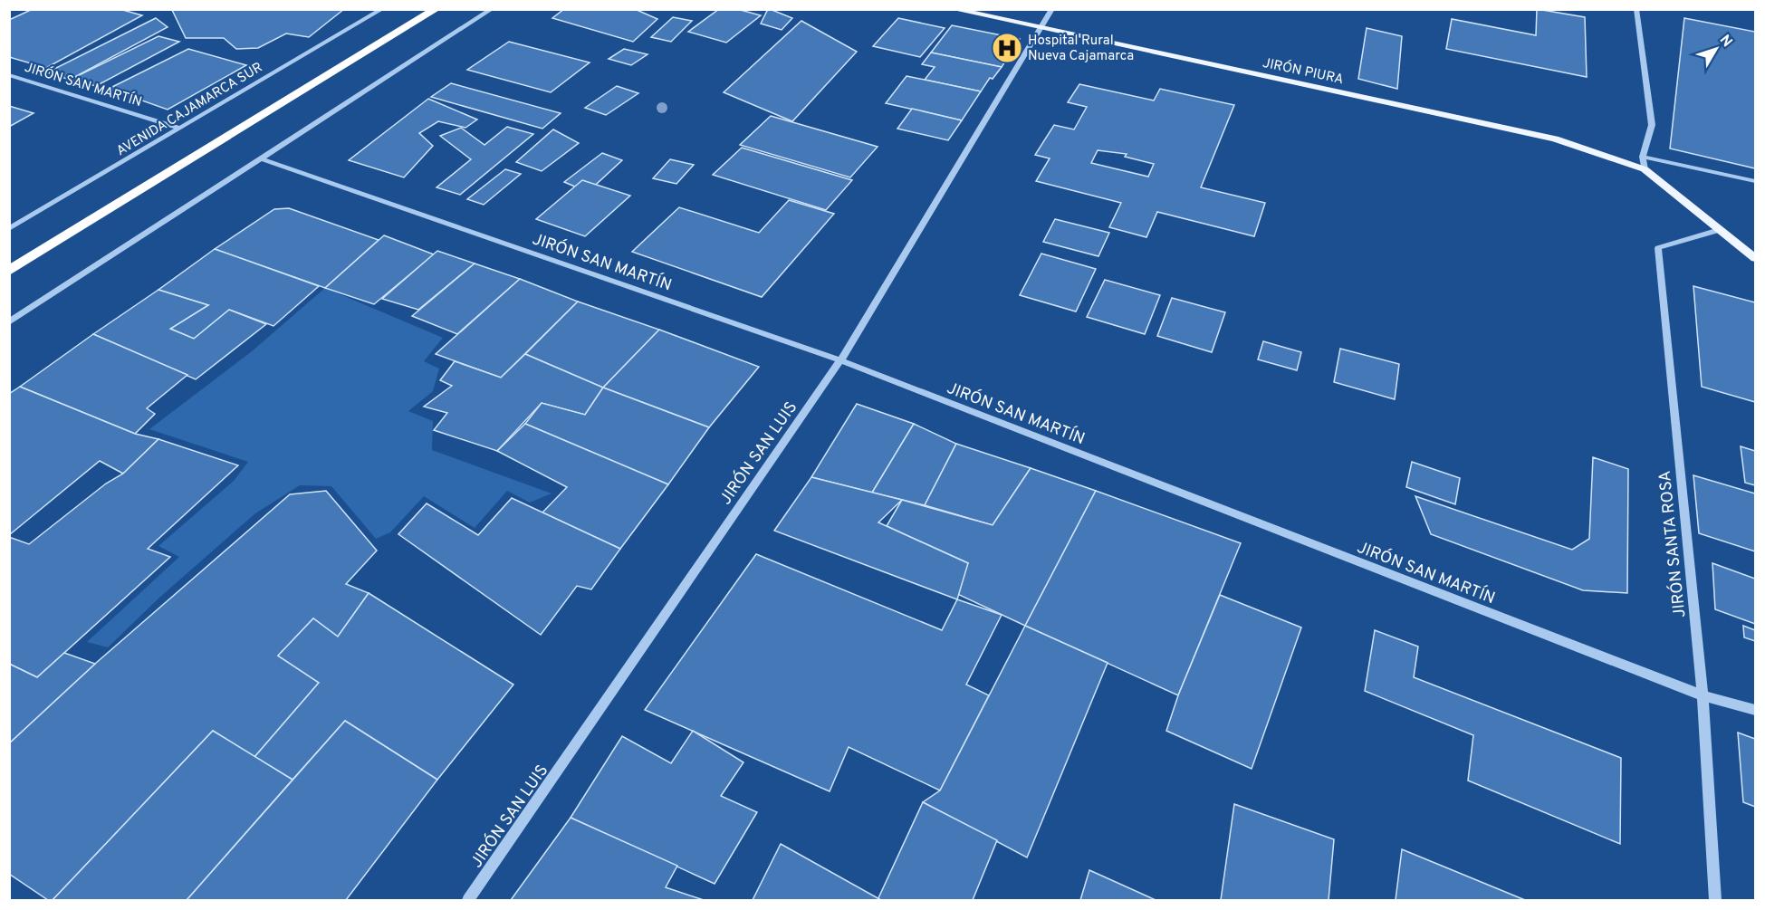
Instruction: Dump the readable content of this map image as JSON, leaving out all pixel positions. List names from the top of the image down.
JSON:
{
  "streets": {
    "main road": ["JIRÓN PIURA"],
    "street": [
      "JIRÓN SAN MARTÍN",
      "AVENIDA CAJAMARCA SUR",
      "JIRÓN SAN LUIS",
      "JIRÓN SANTA ROSA"
    ]
  },
  "crossings": [
    ["JIRÓN PIURA", "JIRÓN SAN LUIS"],
    ["JIRÓN PIURA", "JIRÓN SANTA ROSA"],
    ["JIRÓN SAN MARTÍN", "AVENIDA CAJAMARCA SUR"],
    ["JIRÓN SAN MARTÍN", "JIRÓN SAN LUIS"],
    ["JIRÓN SAN MARTÍN", "JIRÓN SANTA ROSA"]
  ],
  "places": {
    "hospital": ["Hospital Rural Nueva Cajamarca"]
  },
  "north": "top right"
}
